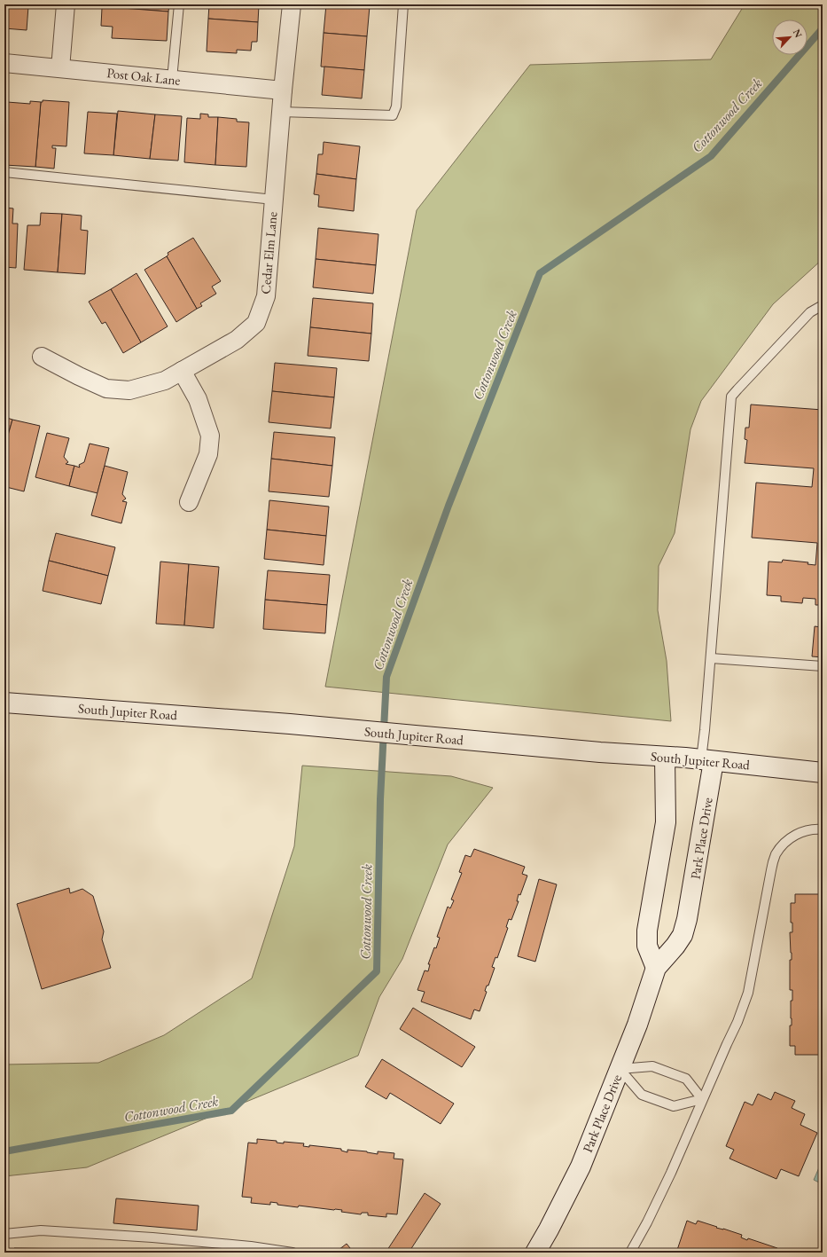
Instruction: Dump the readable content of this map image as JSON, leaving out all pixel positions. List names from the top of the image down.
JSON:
{
  "streets": {
    "street": [
      "Post Oak Lane",
      "Cedar Elm Lane",
      "South Jupiter Road",
      "Park Place Drive"
    ]
  },
  "crossings": [
    ["Post Oak Lane", "Cedar Elm Lane"],
    ["South Jupiter Road", "Park Place Drive"]
  ],
  "water": ["Cottonwood Creek"],
  "north": "top right"
}
